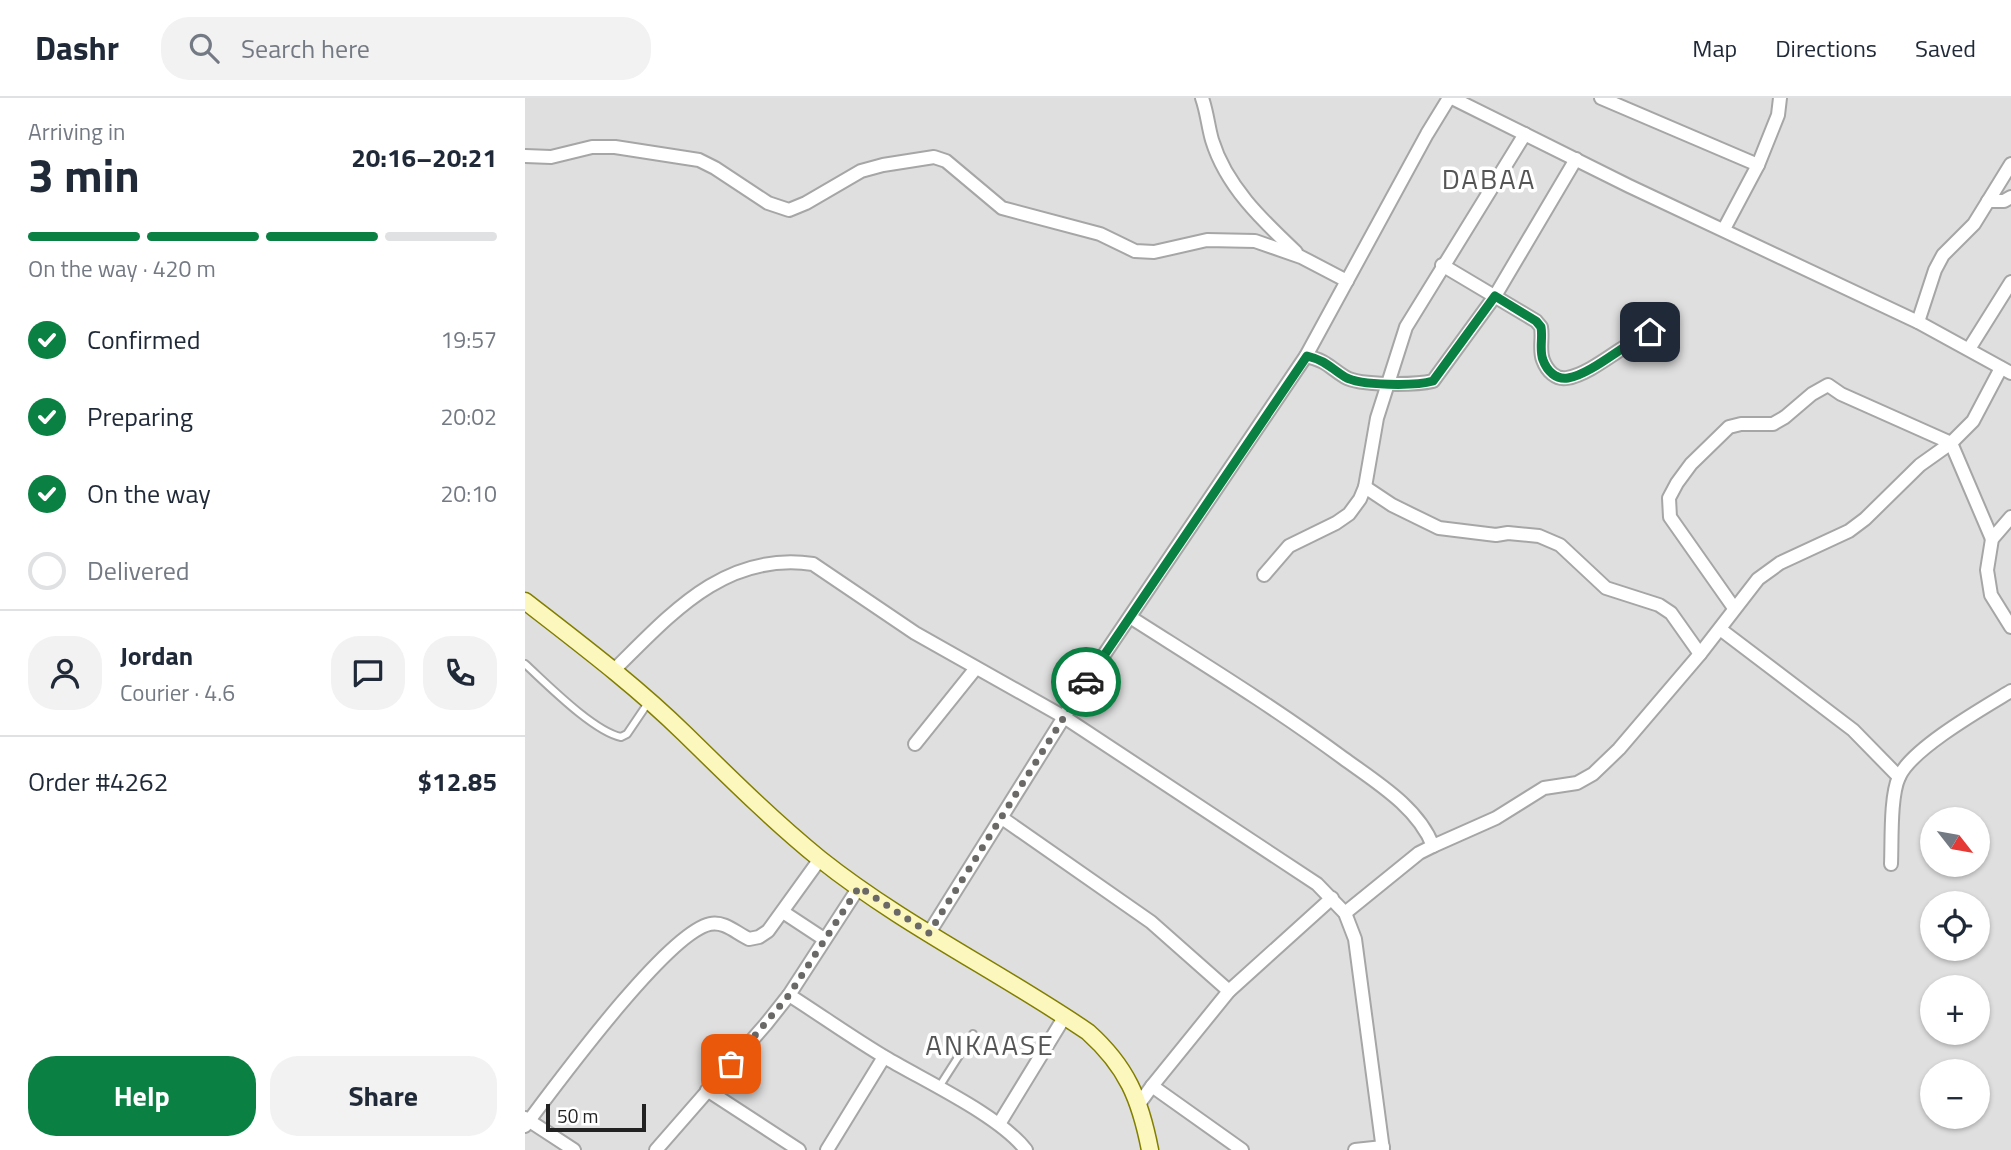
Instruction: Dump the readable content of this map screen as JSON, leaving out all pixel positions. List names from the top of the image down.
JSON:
{
  "districts": ["DABAA", "ANKAASE"],
  "scale_bar": "50 m",
  "north": "bottom right",
  "page": {
    "header": "Dashr",
    "search": "Search here",
    "nav": ["Map", "Directions", "Saved"],
    "heading": ["3 min", "Arriving in", "20:16–20:21"],
    "panel": [
      "Jordan",
      "Courier · 4.6",
      "Order #4262",
      "$12.85"
    ],
    "bar": "On the way · 420 m",
    "list": [
      ["Confirmed", "19:57"],
      ["Preparing", "20:02"],
      ["On the way", "20:10"],
      "Delivered"
    ],
    "map_buttons": ["+", "−"],
    "buttons": ["Help", "Share"],
    "scale": "50 m"
  }
}
